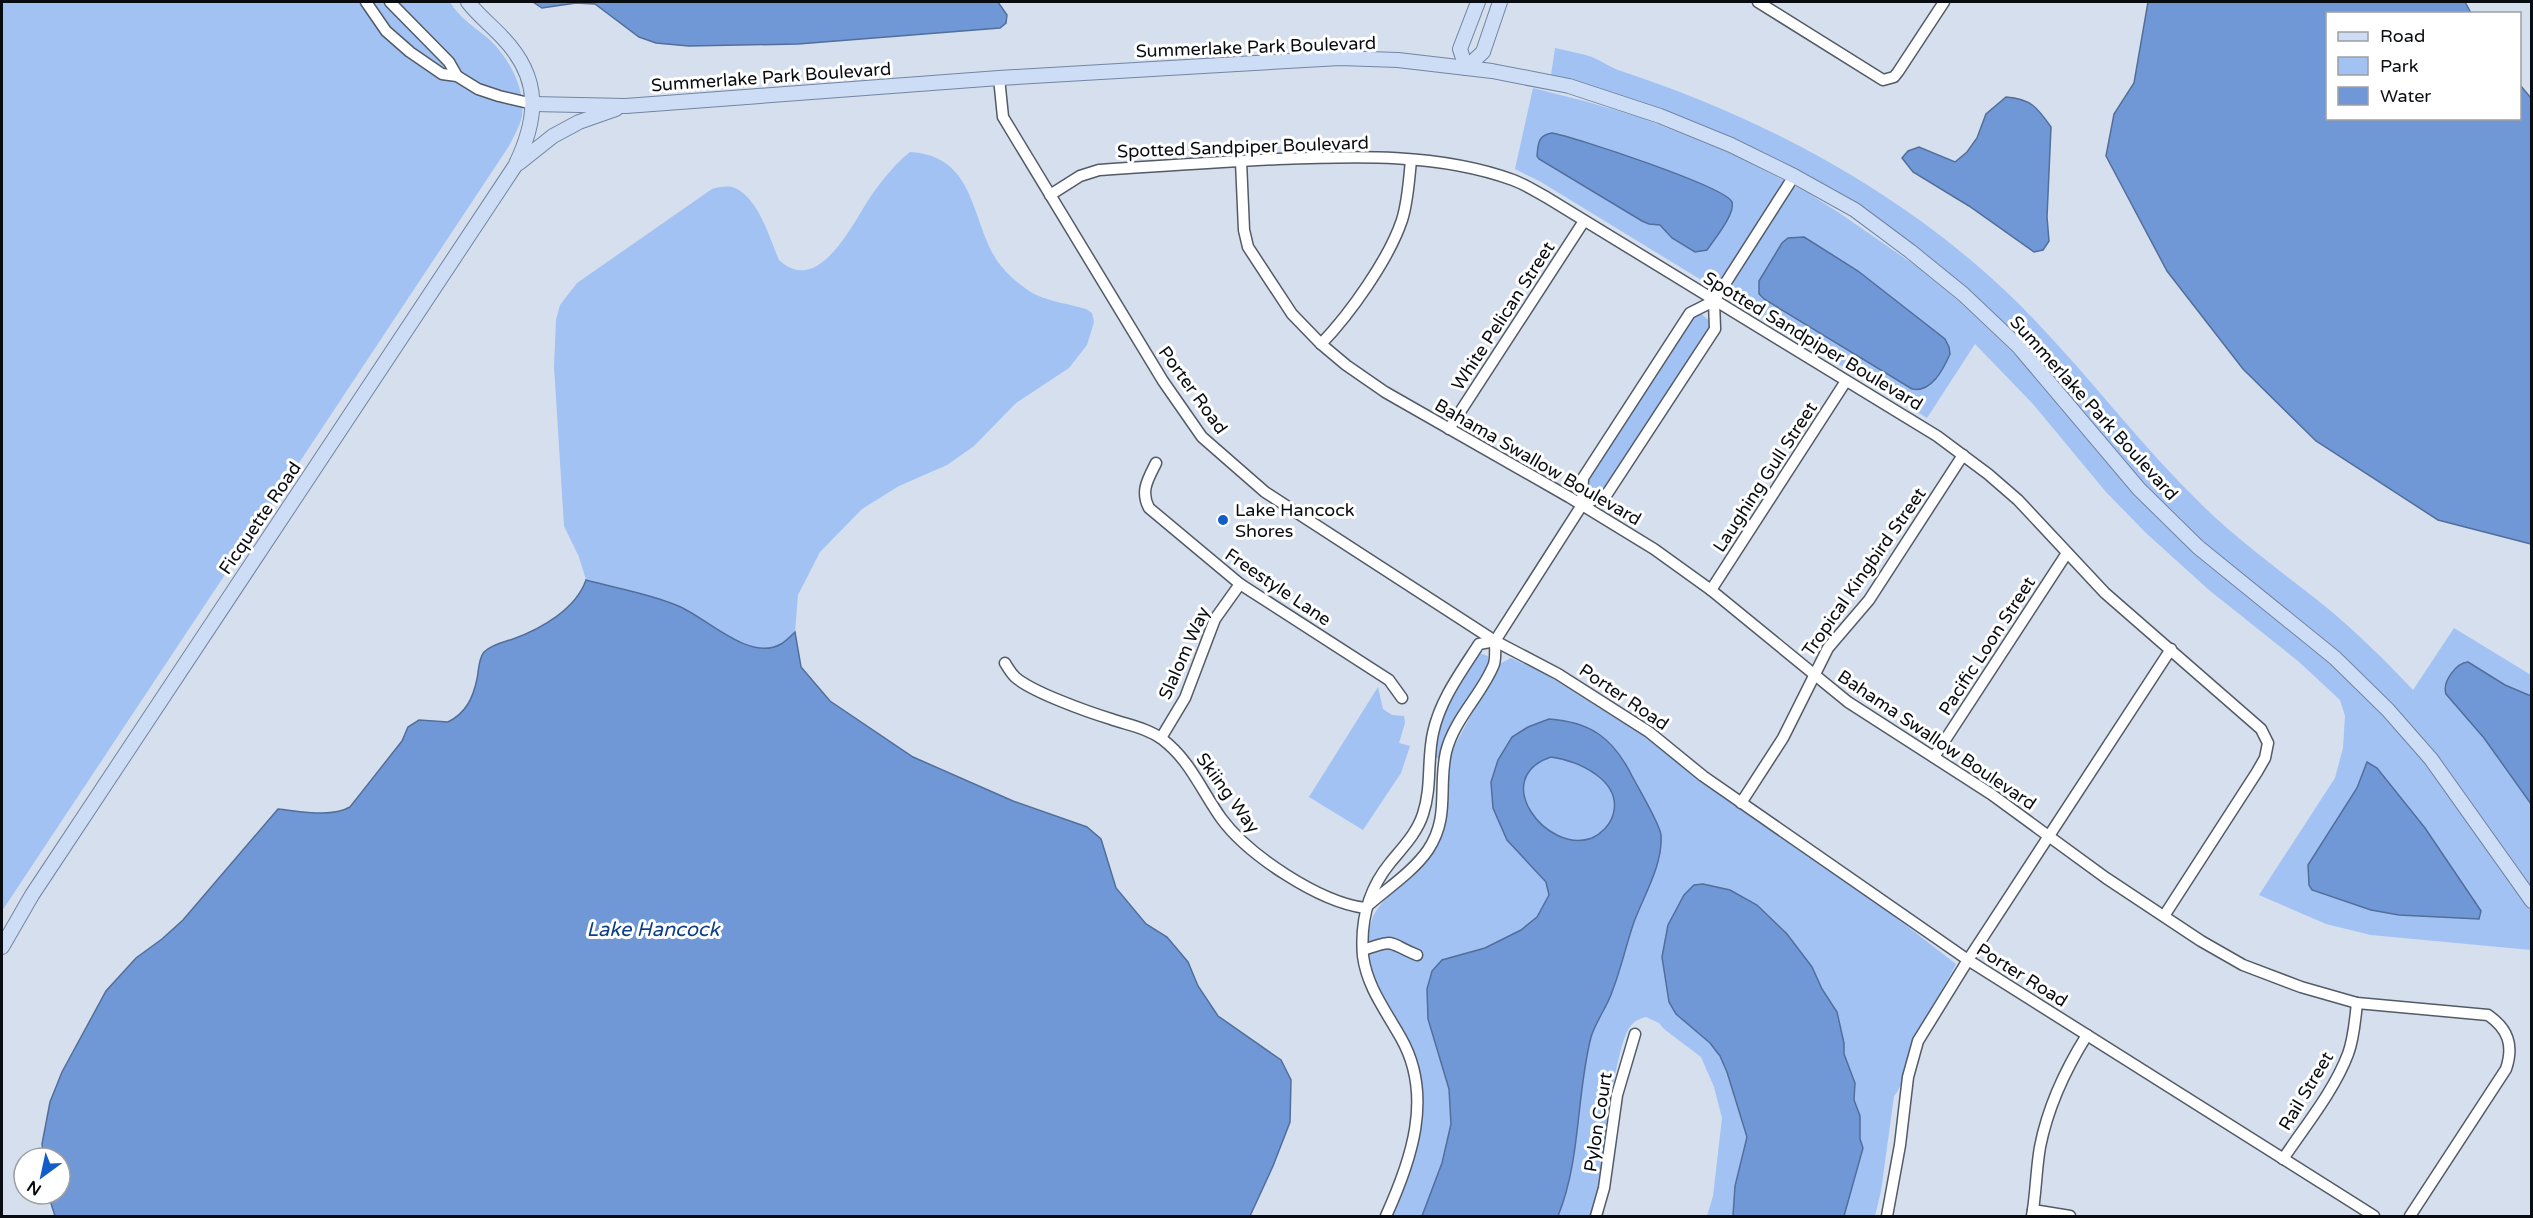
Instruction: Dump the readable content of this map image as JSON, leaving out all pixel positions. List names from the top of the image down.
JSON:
{
  "streets": {
    "main road": ["Summerlake Park Boulevard", "Ficquette Road"],
    "street": [
      "Spotted Sandpiper Boulevard",
      "White Pelican Street",
      "Porter Road",
      "Bahama Swallow Boulevard",
      "Laughing Gull Street",
      "Tropical Kingbird Street",
      "Freestyle Lane",
      "Pacific Loon Street",
      "Slalom Way",
      "Skiing Way",
      "Rail Street",
      "Pylon Court"
    ]
  },
  "crossings": [
    ["Summerlake Park Boulevard", "Porter Road"],
    ["Summerlake Park Boulevard", "Ficquette Road"],
    ["Spotted Sandpiper Boulevard", "White Pelican Street"],
    ["Spotted Sandpiper Boulevard", "Porter Road"],
    ["Spotted Sandpiper Boulevard", "Bahama Swallow Boulevard"],
    ["Spotted Sandpiper Boulevard", "Laughing Gull Street"],
    ["Spotted Sandpiper Boulevard", "Tropical Kingbird Street"],
    ["Spotted Sandpiper Boulevard", "Pacific Loon Street"],
    ["White Pelican Street", "Bahama Swallow Boulevard"],
    ["Porter Road", "Tropical Kingbird Street"],
    ["Porter Road", "Rail Street"],
    ["Bahama Swallow Boulevard", "Laughing Gull Street"],
    ["Bahama Swallow Boulevard", "Tropical Kingbird Street"],
    ["Bahama Swallow Boulevard", "Pacific Loon Street"],
    ["Bahama Swallow Boulevard", "Rail Street"],
    ["Freestyle Lane", "Slalom Way"],
    ["Slalom Way", "Skiing Way"]
  ],
  "water": ["Lake Hancock"],
  "places": ["Lake Hancock Shores"],
  "legend": ["Road", "Park", "Water"],
  "north": "bottom left"
}
